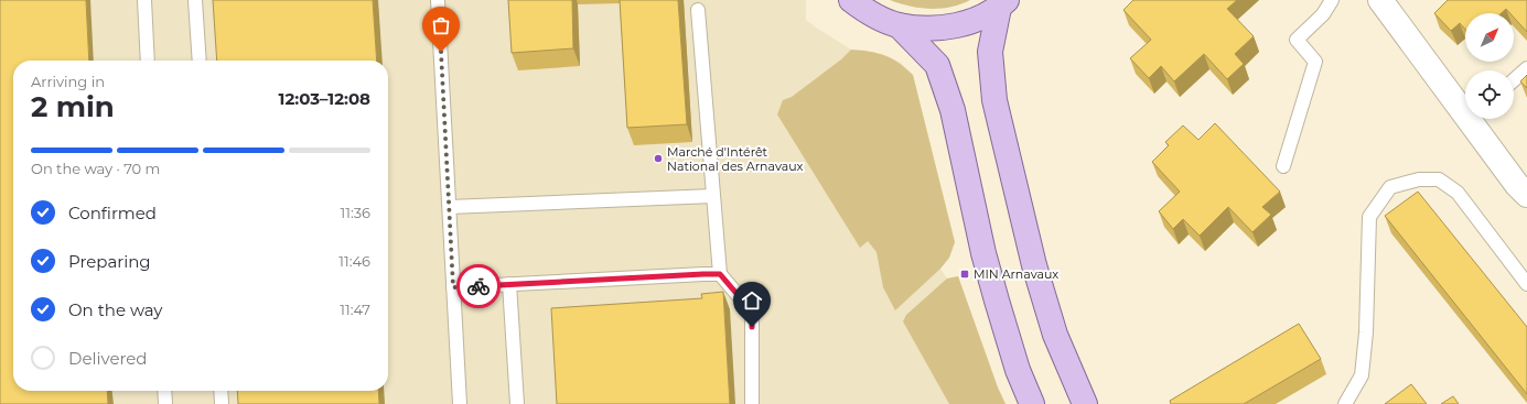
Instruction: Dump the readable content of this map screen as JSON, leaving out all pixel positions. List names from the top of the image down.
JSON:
{
  "places": {
    "other": ["Marché d'Intérêt National des Arnavaux"],
    "transit": ["MIN Arnavaux"]
  },
  "north": "top right",
  "page": {
    "heading": ["2 min", "Arriving in", "12:03–12:08"],
    "bar": "On the way · 70 m",
    "list": [
      ["Confirmed", "11:36"],
      ["Preparing", "11:46"],
      ["On the way", "11:47"],
      "Delivered"
    ]
  }
}
